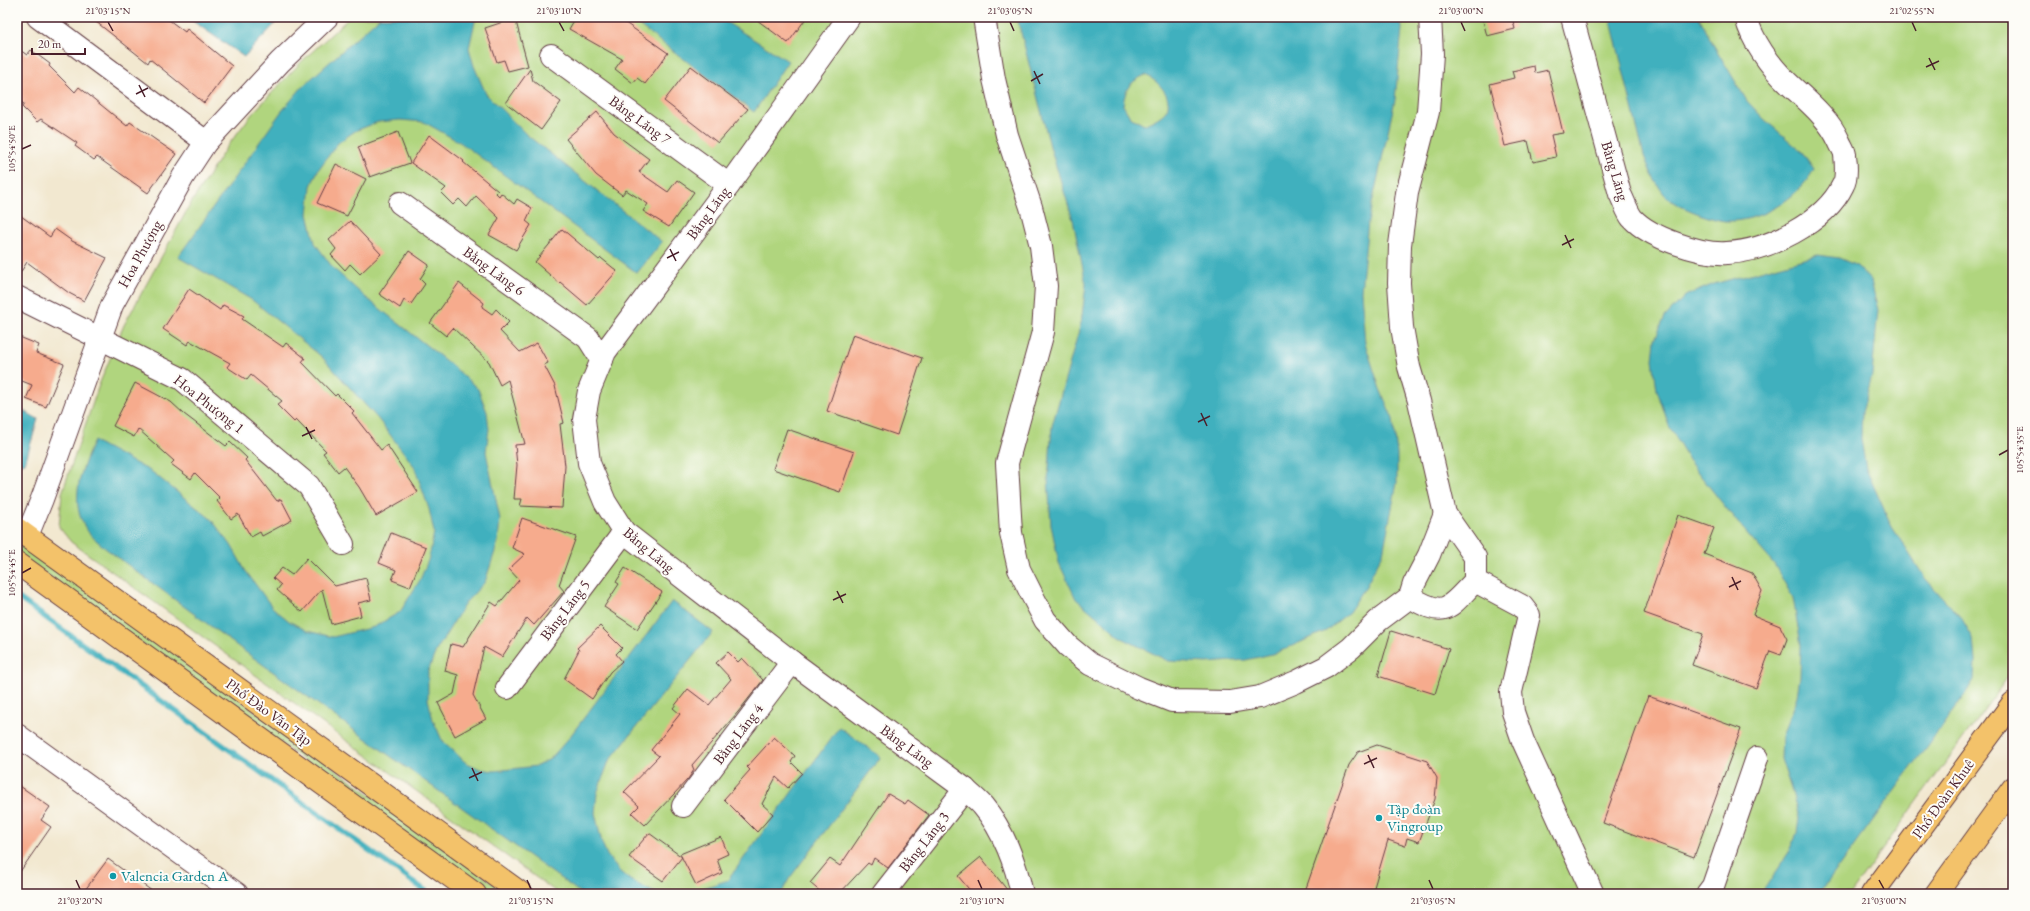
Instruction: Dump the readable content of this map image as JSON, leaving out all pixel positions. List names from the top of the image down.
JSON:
{
  "streets": {
    "main road": ["Phố Đào Văn Tập", "Phố Đoàn Khuê"],
    "street": [
      "Bằng Lăng 7",
      "Bằng Lăng",
      "Hoa Phượng",
      "Bằng Lăng 6",
      "Hoa Phượng 1",
      "Bằng Lăng 5",
      "Bằng Lăng 4",
      "Bằng Lăng 3"
    ]
  },
  "crossings": [
    ["Bằng Lăng 7", "Bằng Lăng"],
    ["Bằng Lăng", "Bằng Lăng 5"],
    ["Bằng Lăng", "Bằng Lăng 4"],
    ["Bằng Lăng", "Bằng Lăng 3"],
    ["Hoa Phượng", "Hoa Phượng 1"],
    ["Hoa Phượng", "Phố Đào Văn Tập"]
  ],
  "places": ["Tập đoàn Vingroup", "Valencia Garden A"],
  "scale_bar": "20 m",
  "coordinates": [
    "21°03'15\"N",
    "21°03'10\"N",
    "21°03'05\"N",
    "21°03'00\"N",
    "21°02'55\"N",
    "105°54'50\"E",
    "105°54'35\"E",
    "105°54'45\"E",
    "21°03'20\"N"
  ]
}
